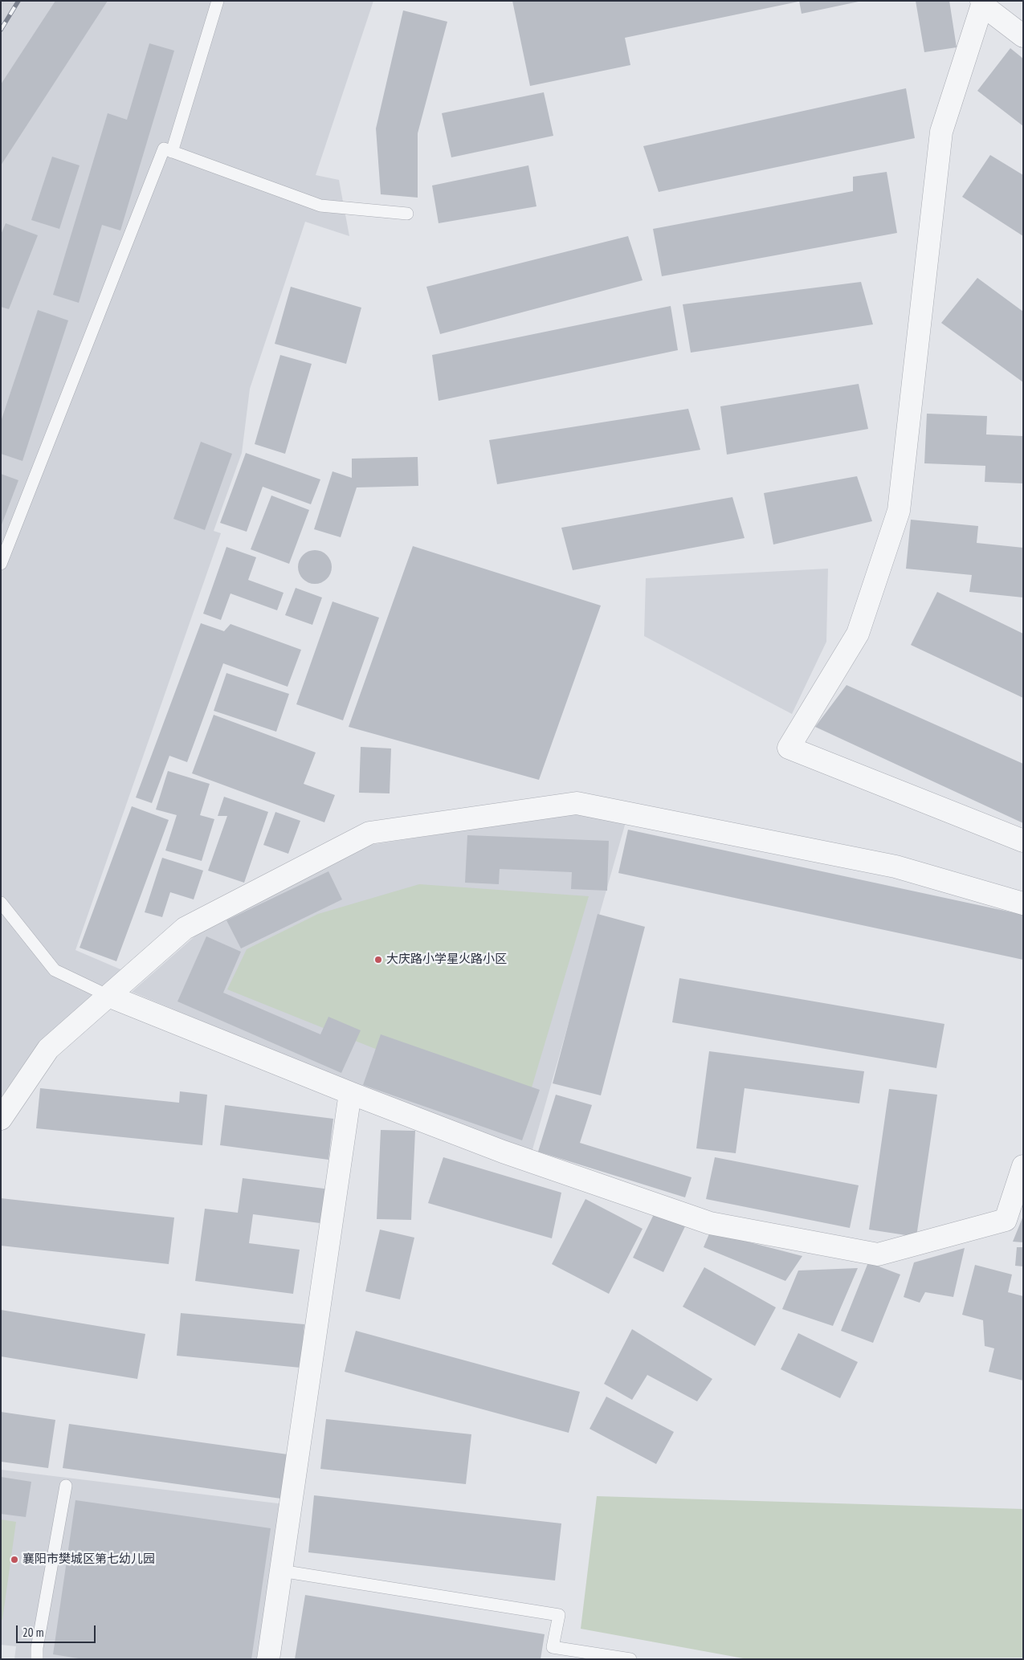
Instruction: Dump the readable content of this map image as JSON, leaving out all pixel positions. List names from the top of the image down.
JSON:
{
  "places": ["大庆路小学星火路小区", "襄阳市樊城区第七幼儿园"],
  "scale_bar": "20 m"
}
